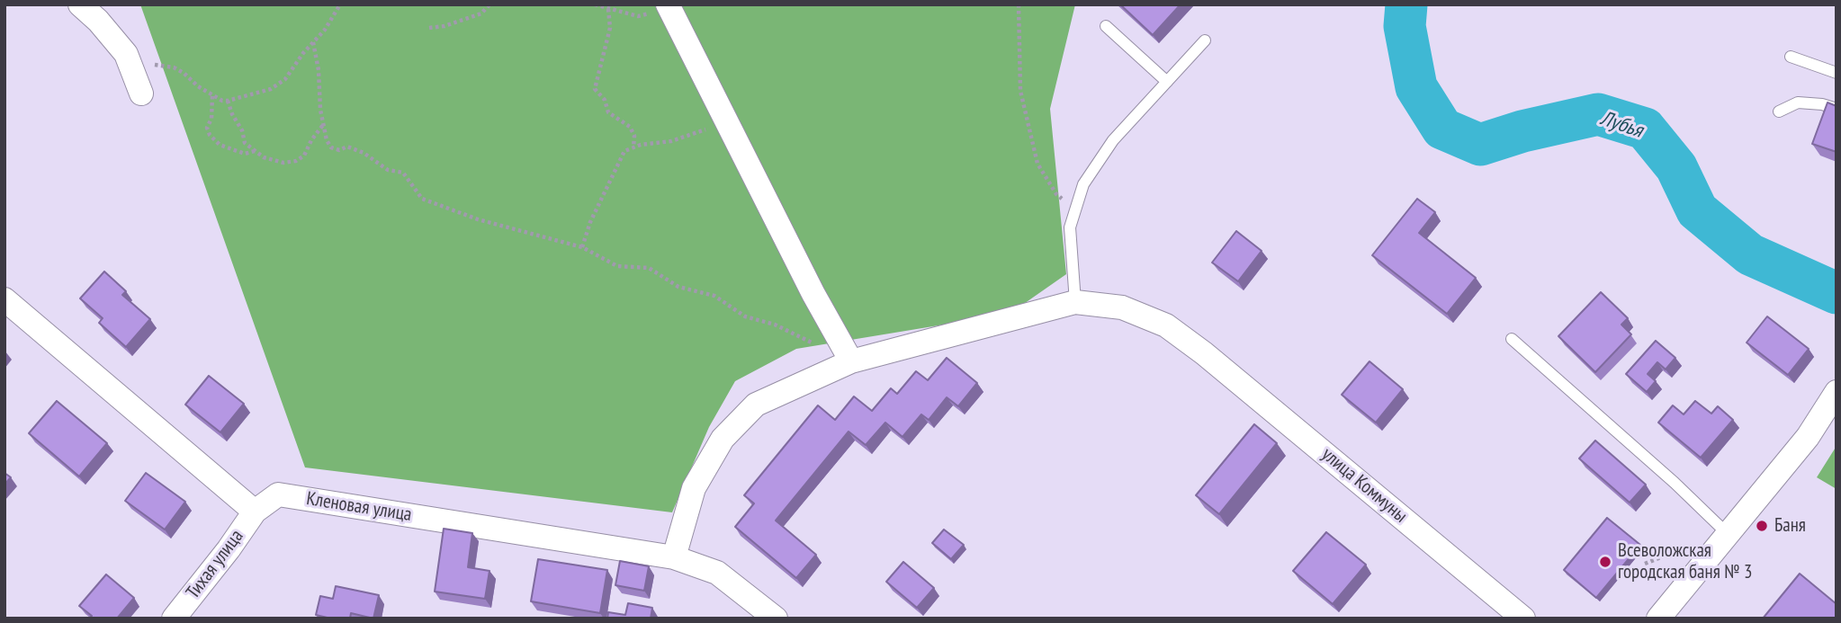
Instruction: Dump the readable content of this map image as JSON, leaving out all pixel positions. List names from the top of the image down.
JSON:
{
  "streets": {
    "street": ["улица Коммуны", "Кленовая улица", "Тихая улица"]
  },
  "crossings": [
    ["Кленовая улица", "Тихая улица"]
  ],
  "water": ["Лубья"],
  "places": ["Баня", "Всеволожская городская баня № 3"]
}
